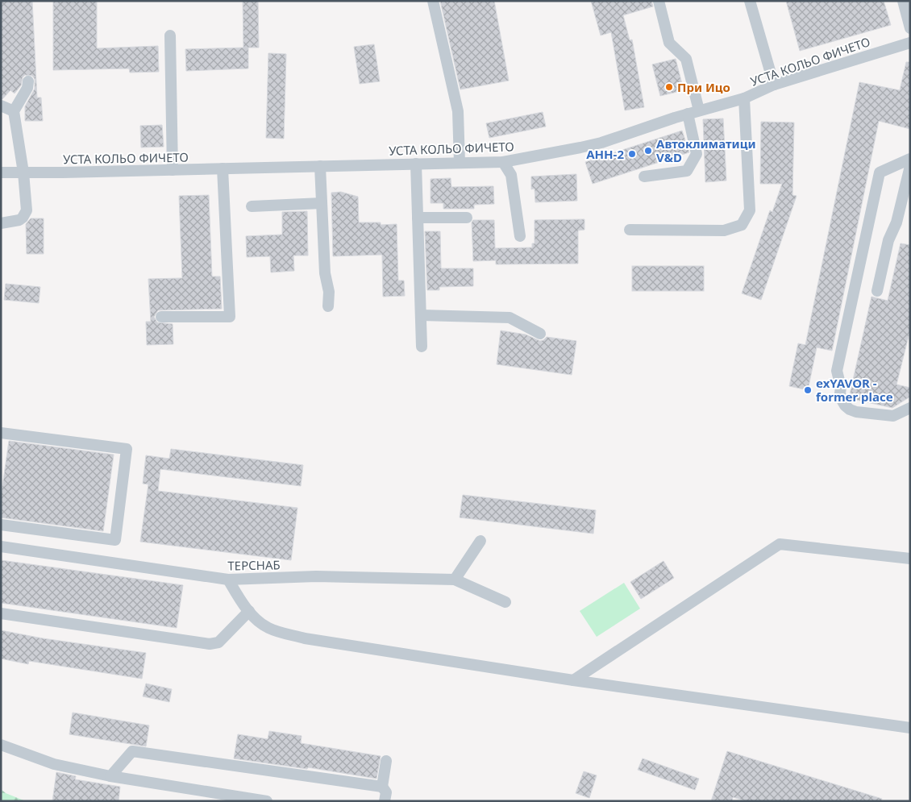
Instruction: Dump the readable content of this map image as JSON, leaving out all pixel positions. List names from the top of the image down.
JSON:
{
  "streets": {
    "street": ["УСТА КОЛЬО ФИЧЕТО", "ТЕРСНАБ"]
  },
  "places": [
    "При Ицо",
    "Автоклиматици V&D",
    "АНН-2",
    "exYAVOR - former place"
  ]
}
